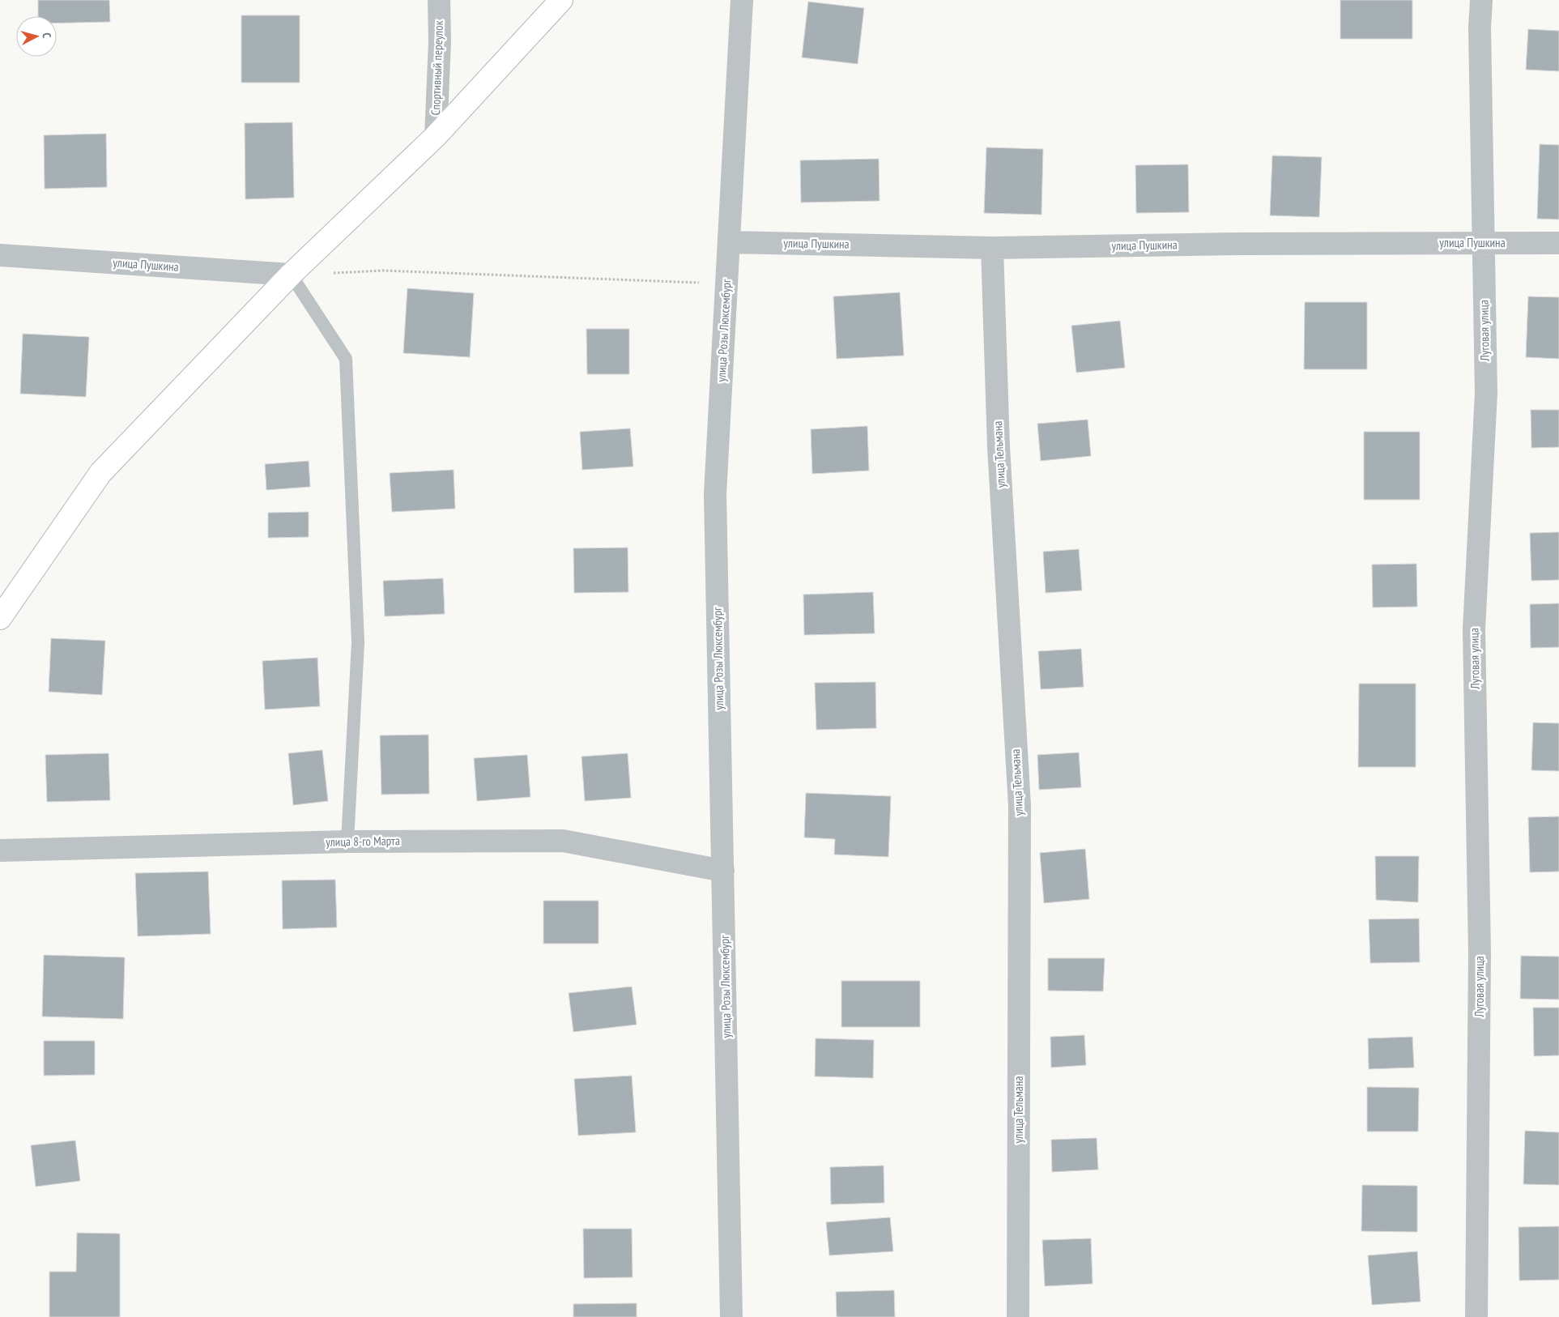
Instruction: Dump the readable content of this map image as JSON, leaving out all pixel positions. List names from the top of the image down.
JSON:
{
  "streets": {
    "street": [
      "Спортивный переулок",
      "улица Пушкина",
      "улица Розы Люксембург",
      "Луговая улица",
      "улица Тельмана",
      "улица 8-го Марта"
    ]
  },
  "crossings": [
    ["улица Пушкина", "улица Розы Люксембург"],
    ["улица Пушкина", "Луговая улица"],
    ["улица Пушкина", "улица Тельмана"],
    ["улица Розы Люксембург", "улица 8-го Марта"]
  ],
  "north": "right"
}
